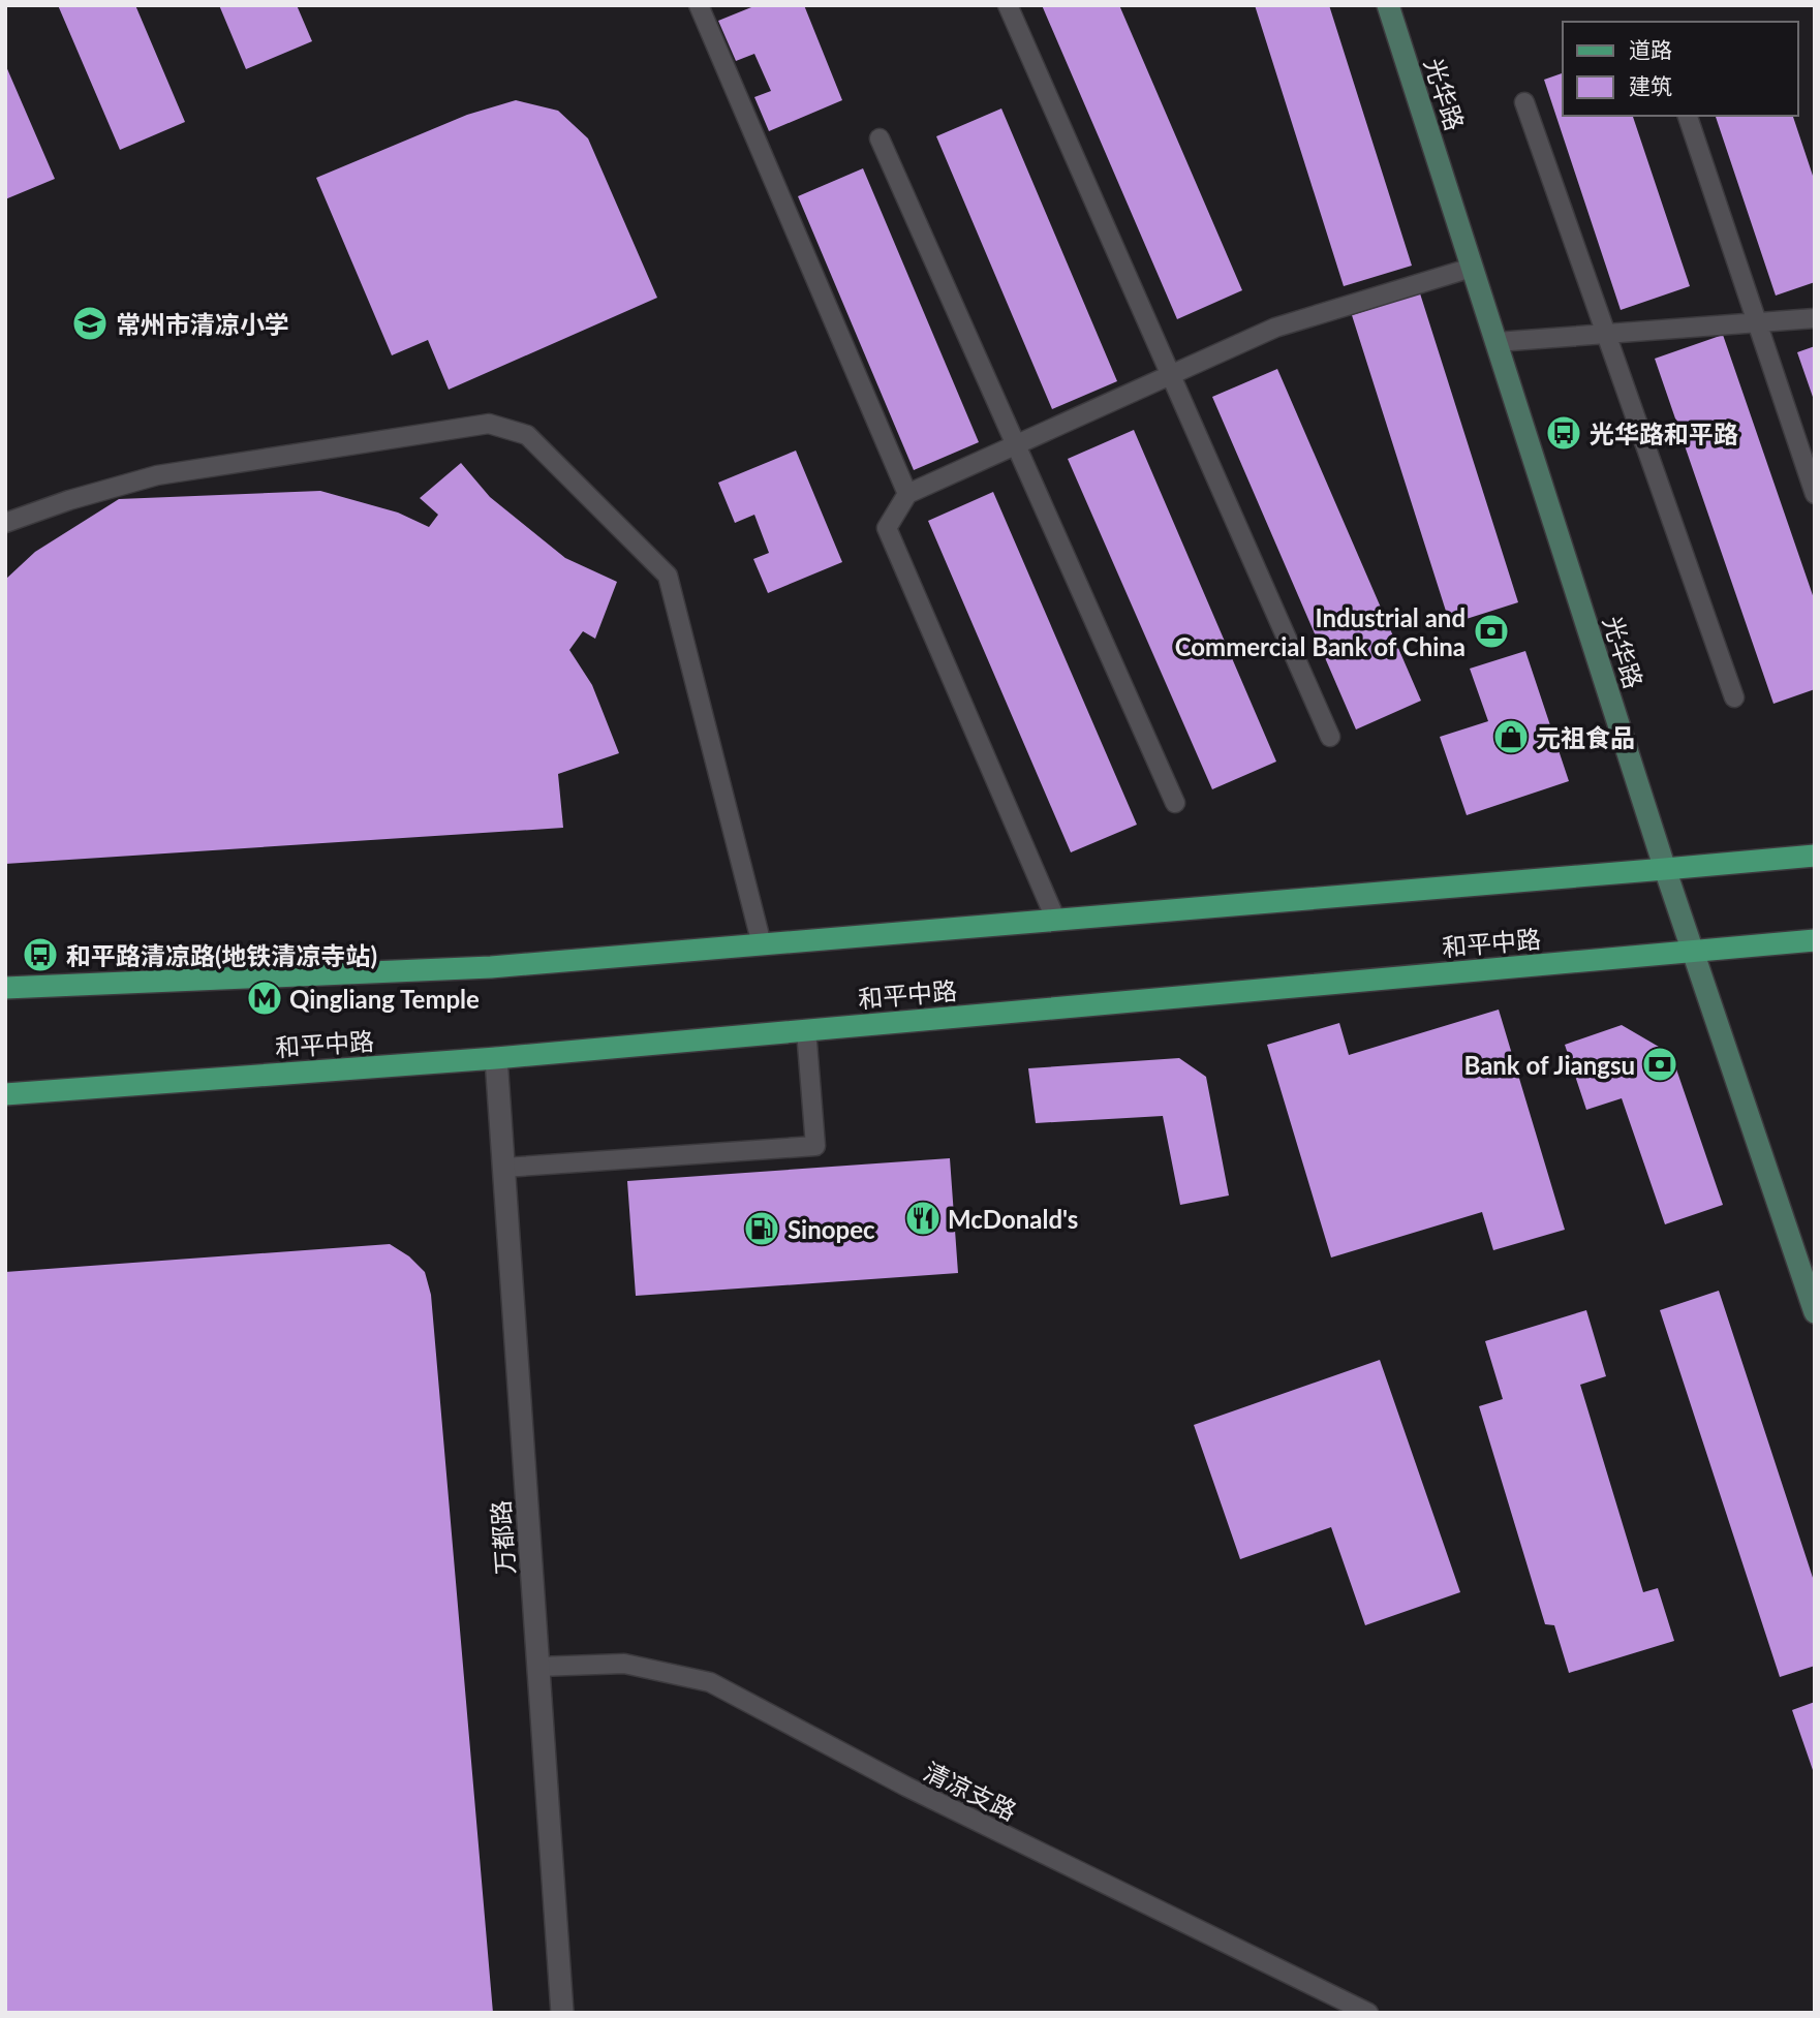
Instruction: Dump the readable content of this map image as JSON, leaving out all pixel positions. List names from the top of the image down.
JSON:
{
  "streets": {
    "main road": ["光华路", "和平中路"],
    "street": ["万都路"],
    "lane": ["清凉支路"]
  },
  "crossings": [
    ["光华路", "和平中路"],
    ["和平中路", "万都路"],
    ["万都路", "清凉支路"]
  ],
  "places": {
    "school or university": ["常州市清凉小学"],
    "bus stop": ["光华路和平路", "和平路清凉路(地铁清凉寺站)"],
    "bank": ["Industrial and Commercial Bank of China", "Bank of Jiangsu"],
    "shop": ["元祖食品"],
    "metro station": ["Qingliang Temple"],
    "restaurant": ["McDonald's"],
    "fuel station": ["Sinopec"]
  },
  "legend": ["道路", "建筑"]
}
